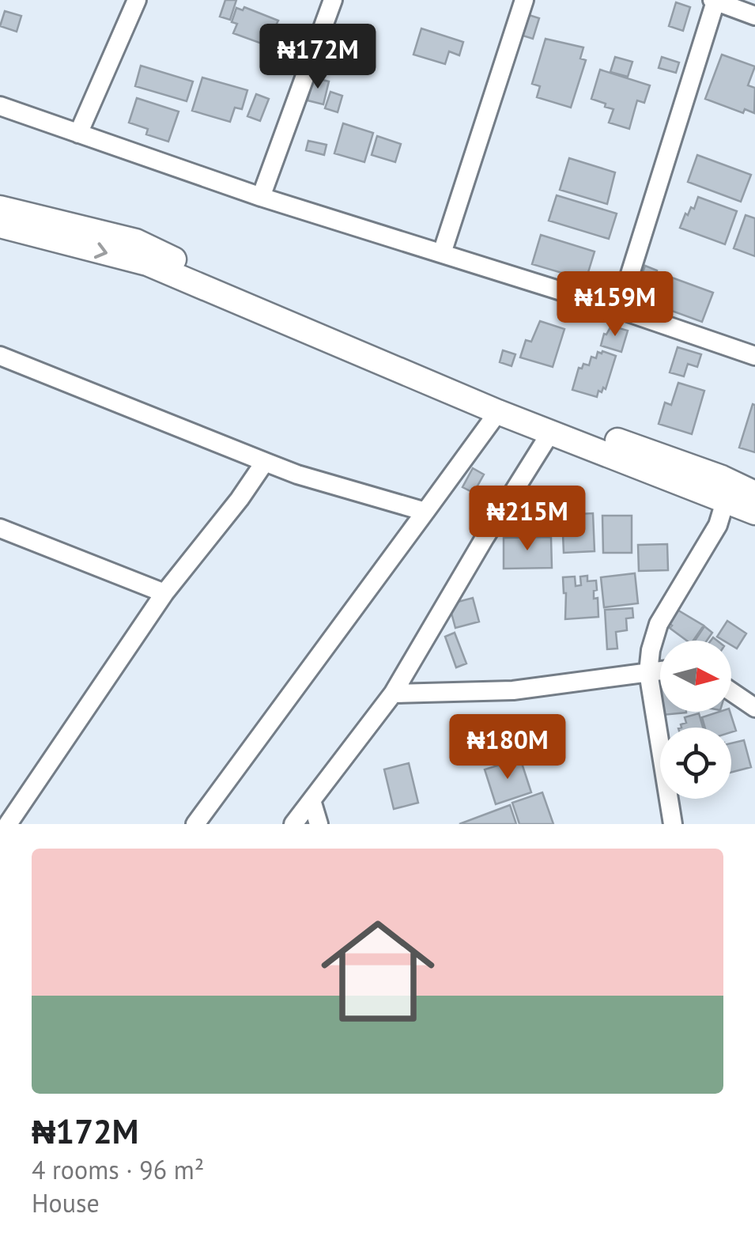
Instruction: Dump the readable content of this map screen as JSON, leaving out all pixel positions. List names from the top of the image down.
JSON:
{
  "north": "right",
  "page": {
    "price": [
      "₦172M",
      "₦159M",
      "₦215M",
      "₦180M"
    ],
    "list": [
      {
        "name": "₦172M",
        "note": "4 rooms · 96 m² · House"
      }
    ]
  }
}
